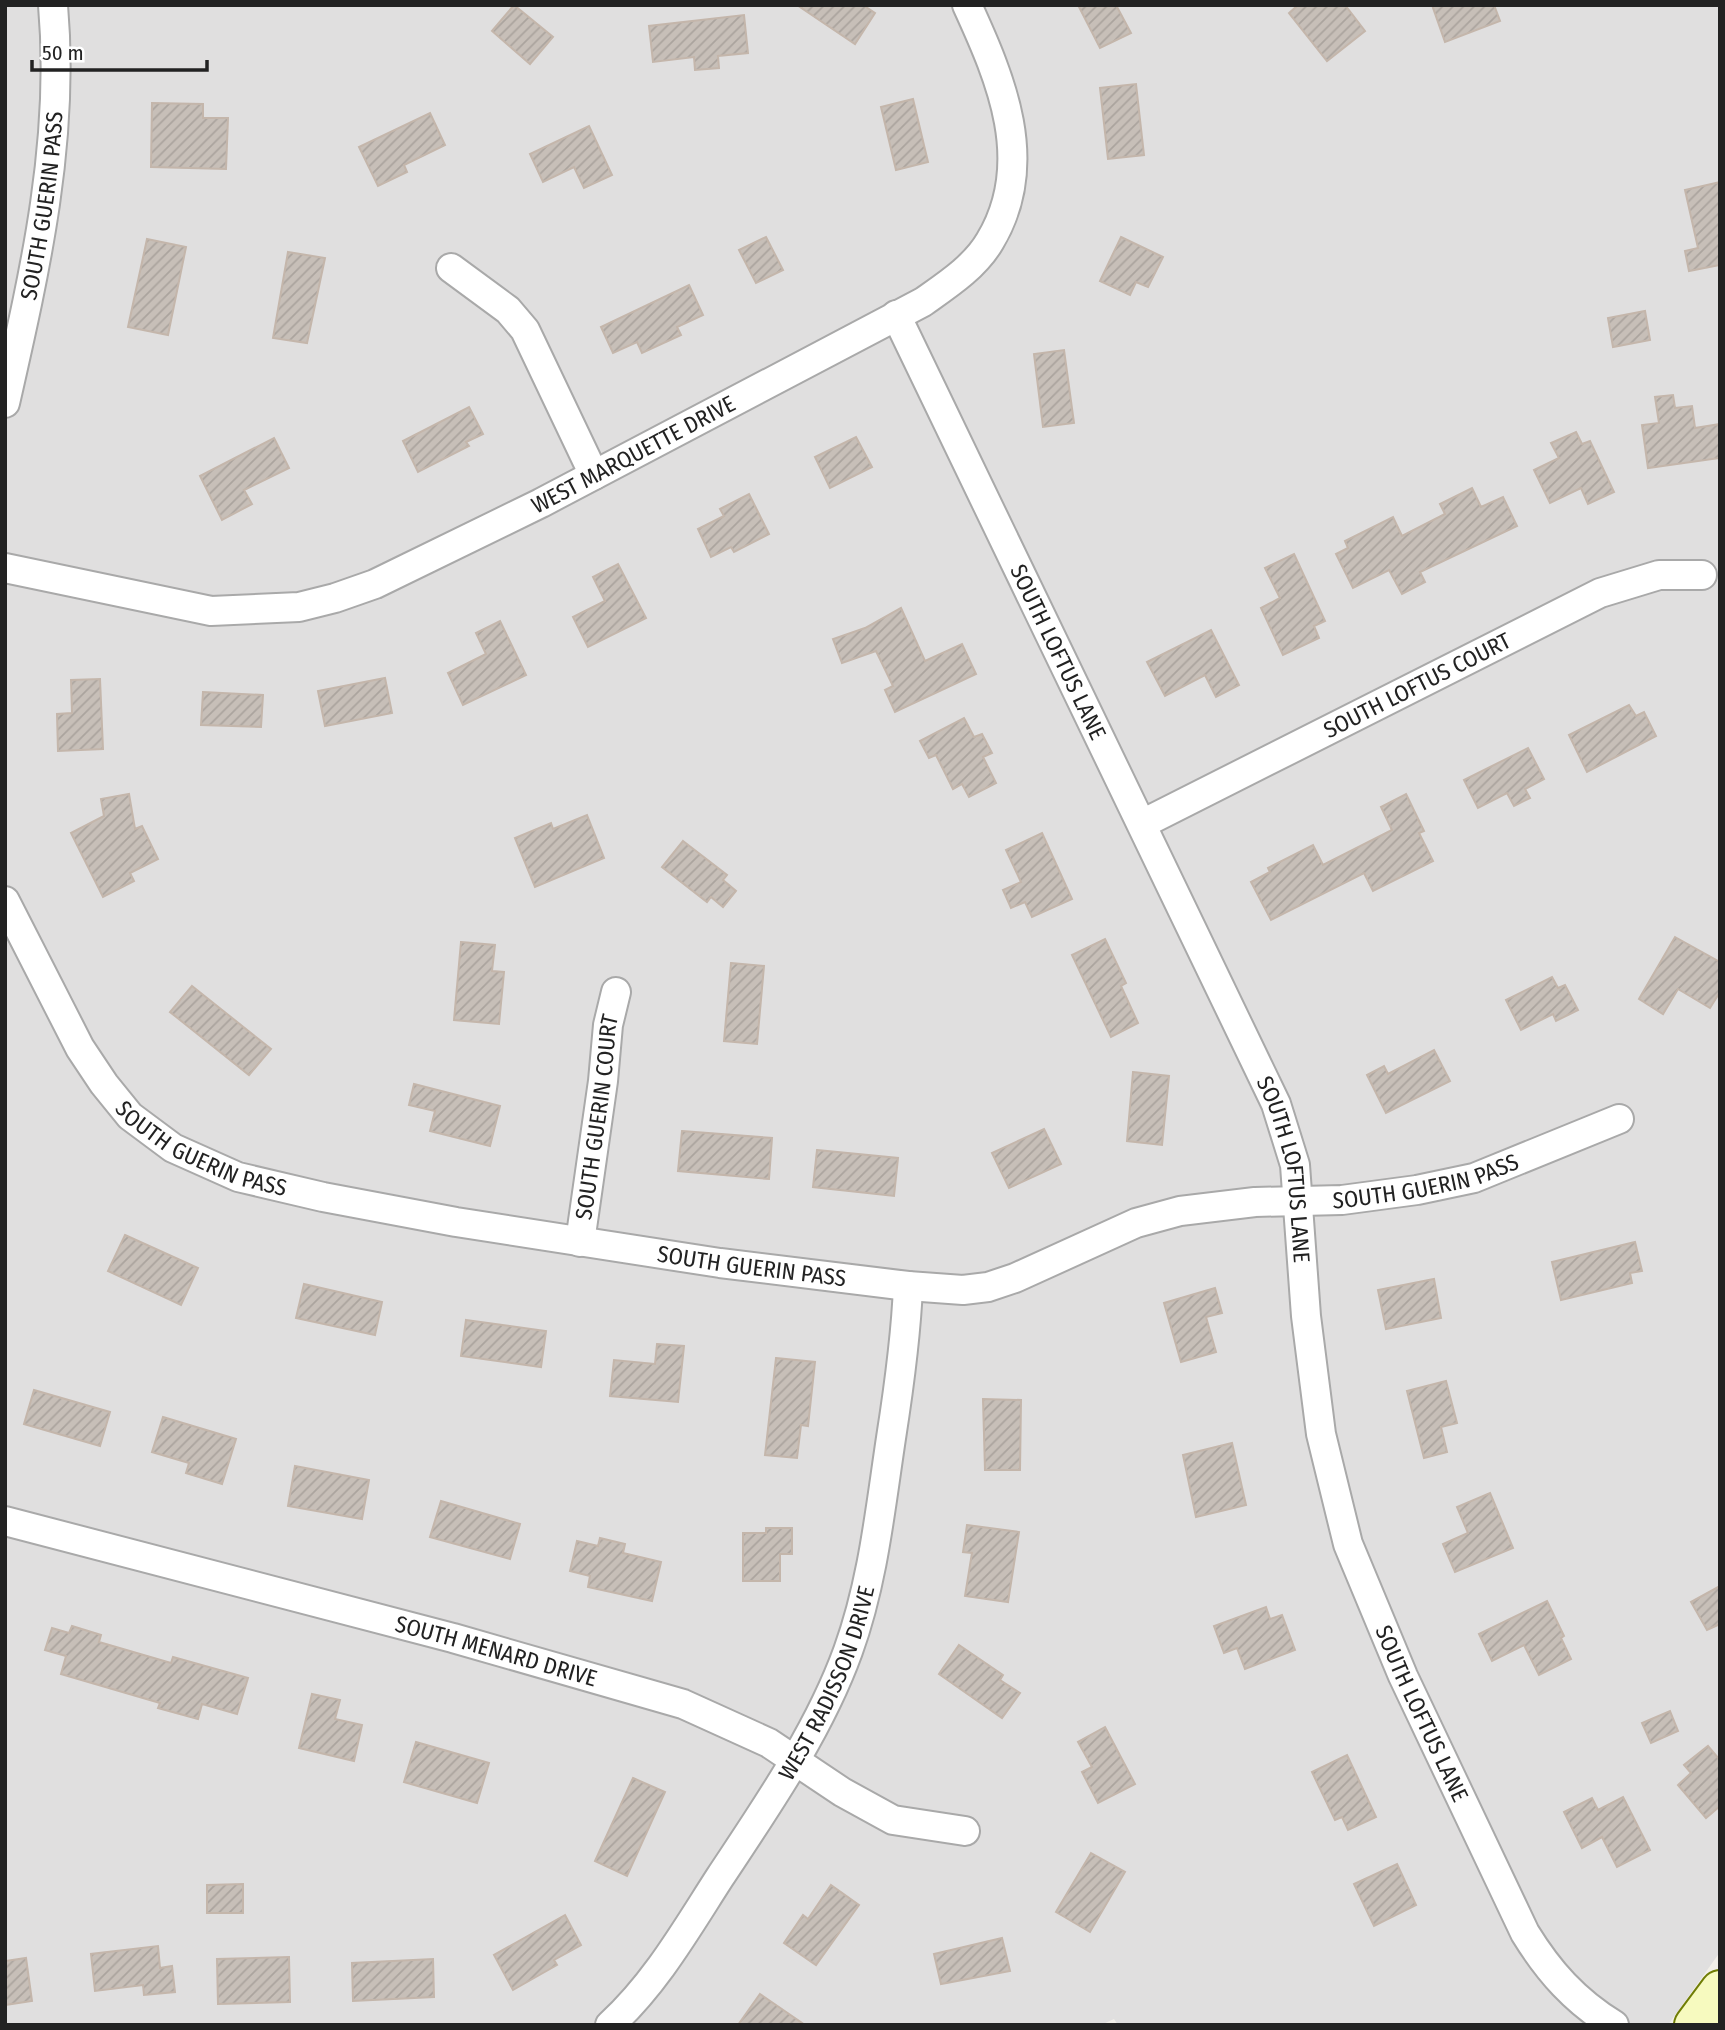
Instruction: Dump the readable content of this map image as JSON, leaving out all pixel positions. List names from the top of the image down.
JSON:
{
  "streets": {
    "street": [
      "SOUTH GUERIN PASS",
      "WEST MARQUETTE DRIVE",
      "SOUTH LOFTUS LANE",
      "SOUTH LOFTUS COURT",
      "SOUTH GUERIN COURT",
      "SOUTH MENARD DRIVE",
      "WEST RADISSON DRIVE"
    ]
  },
  "crossings": [
    ["SOUTH GUERIN PASS", "SOUTH LOFTUS LANE"],
    ["SOUTH GUERIN PASS", "SOUTH GUERIN COURT"],
    ["SOUTH GUERIN PASS", "WEST RADISSON DRIVE"],
    ["WEST MARQUETTE DRIVE", "SOUTH LOFTUS LANE"],
    ["SOUTH LOFTUS LANE", "SOUTH LOFTUS COURT"],
    ["SOUTH MENARD DRIVE", "WEST RADISSON DRIVE"]
  ],
  "scale_bar": "50 m"
}
